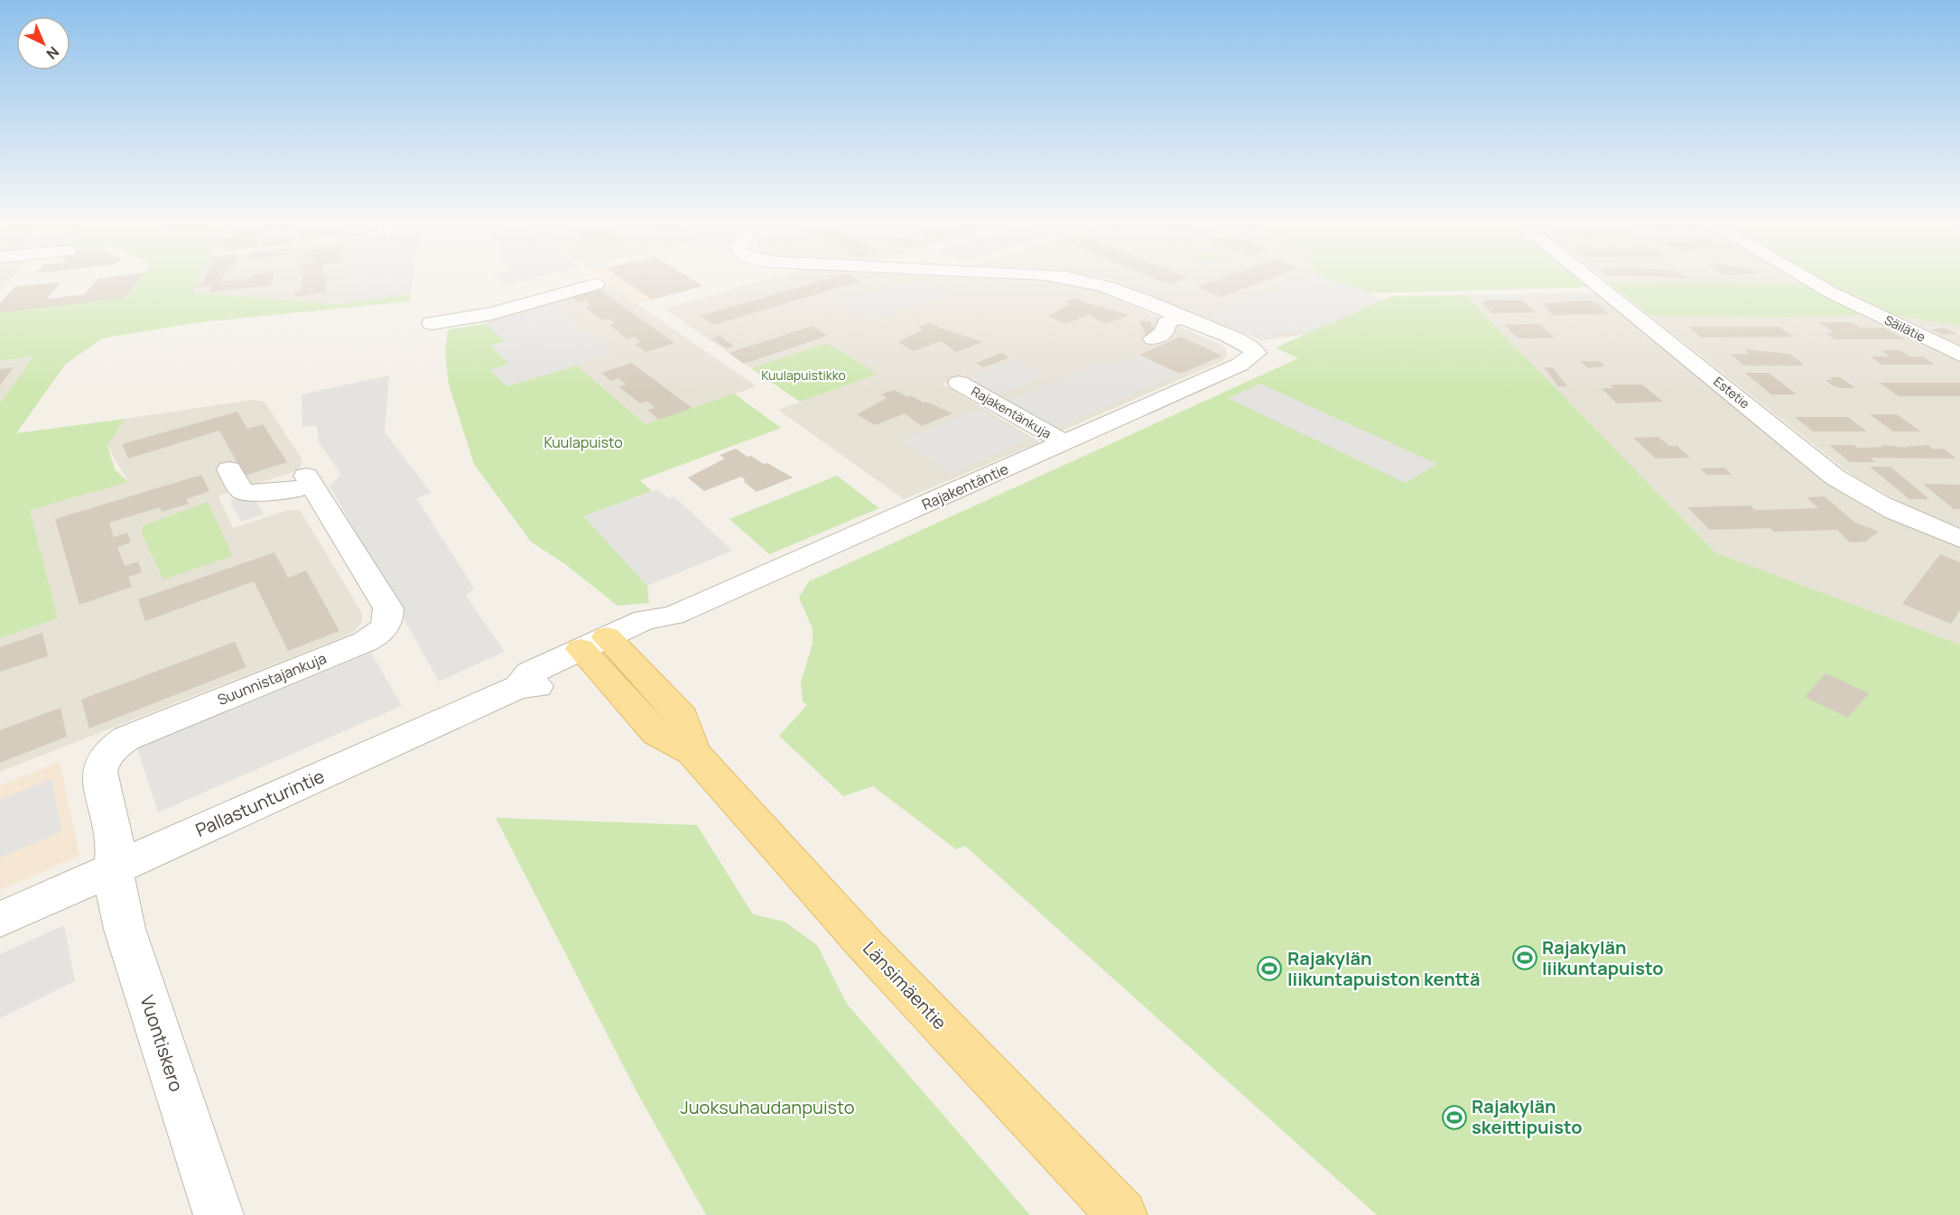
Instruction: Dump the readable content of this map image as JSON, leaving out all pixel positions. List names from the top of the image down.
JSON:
{
  "streets": {
    "main road": ["Länsimäentie"],
    "street": [
      "Säilätie",
      "Estetie",
      "Rajakentänkuja",
      "Rajakentäntie",
      "Suunnistajankuja",
      "Pallastunturintie",
      "Vuontiskero"
    ]
  },
  "crossings": [
    ["Rajakentänkuja", "Rajakentäntie"],
    ["Rajakentäntie", "Pallastunturintie"],
    ["Rajakentäntie", "Länsimäentie"],
    ["Suunnistajankuja", "Pallastunturintie"],
    ["Suunnistajankuja", "Vuontiskero"],
    ["Pallastunturintie", "Länsimäentie"],
    ["Pallastunturintie", "Vuontiskero"]
  ],
  "parks": ["Kuulapuistikko", "Kuulapuisto", "Juoksuhaudanpuisto"],
  "places": {
    "sports": ["Rajakylän liikuntapuisto", "Rajakylän liikuntapuiston kenttä", "Rajakylän skeittipuisto"]
  },
  "north": "bottom right"
}
